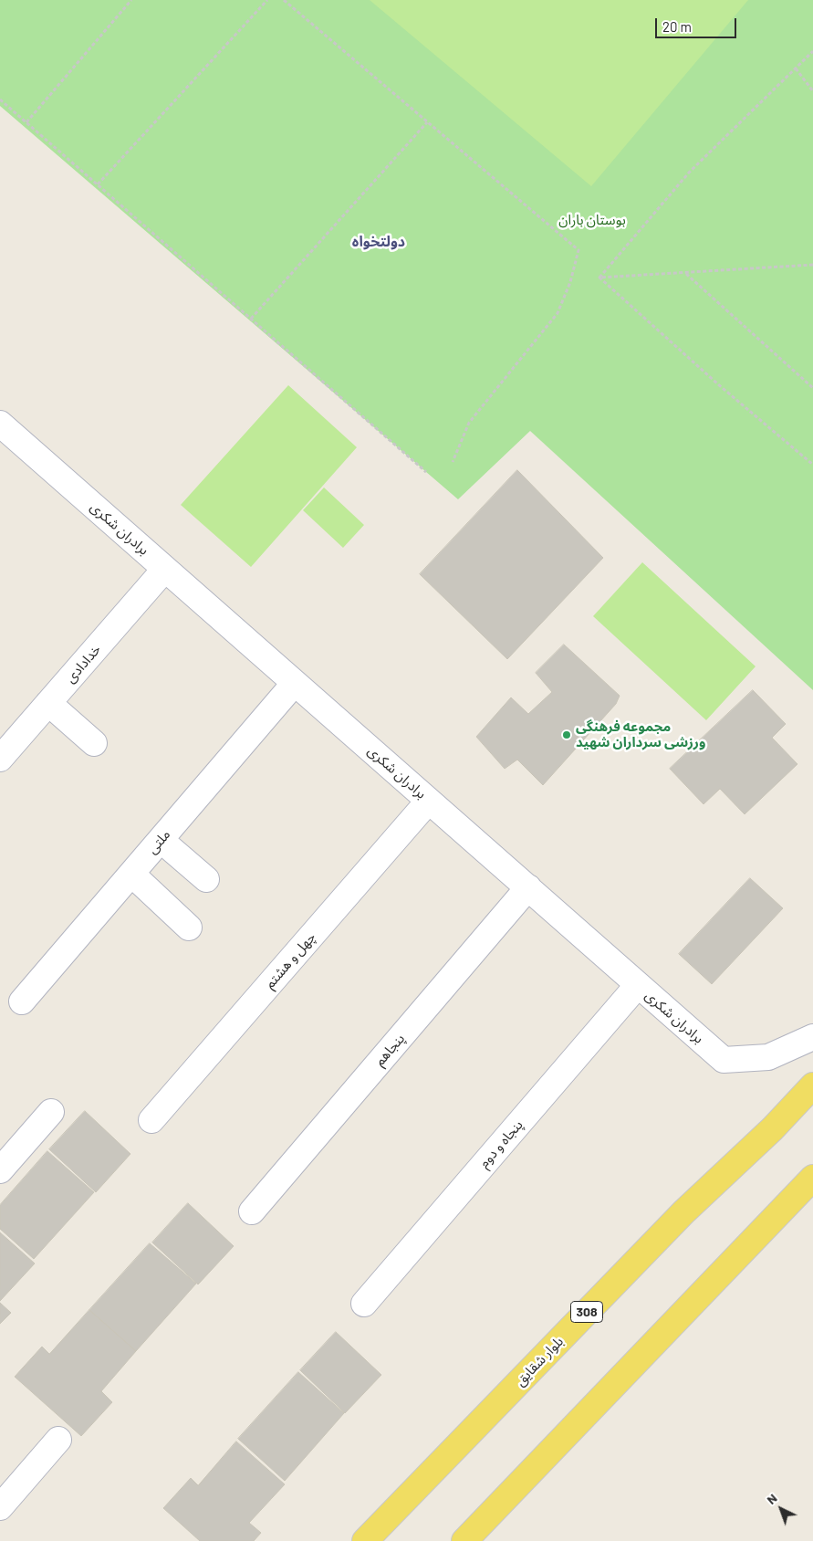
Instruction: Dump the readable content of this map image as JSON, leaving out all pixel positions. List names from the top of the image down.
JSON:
{
  "streets": {
    "main road": ["308", "بلوار شقایق"],
    "street": [
      "برادران شکری",
      "خدادادی",
      "ملتی",
      "چهل و هشتم",
      "پنجاهم",
      "پنجاه و دوم"
    ]
  },
  "crossings": [
    ["برادران شکری", "خدادادی"],
    ["برادران شکری", "ملتی"],
    ["برادران شکری", "چهل و هشتم"],
    ["برادران شکری", "پنجاهم"],
    ["برادران شکری", "پنجاه و دوم"]
  ],
  "districts": ["دولتخواه"],
  "parks": ["بوستان باران"],
  "places": ["مجموعه فرهنگی ورزشی سرداران شهید"],
  "scale_bar": "20 m",
  "north": "top left"
}
